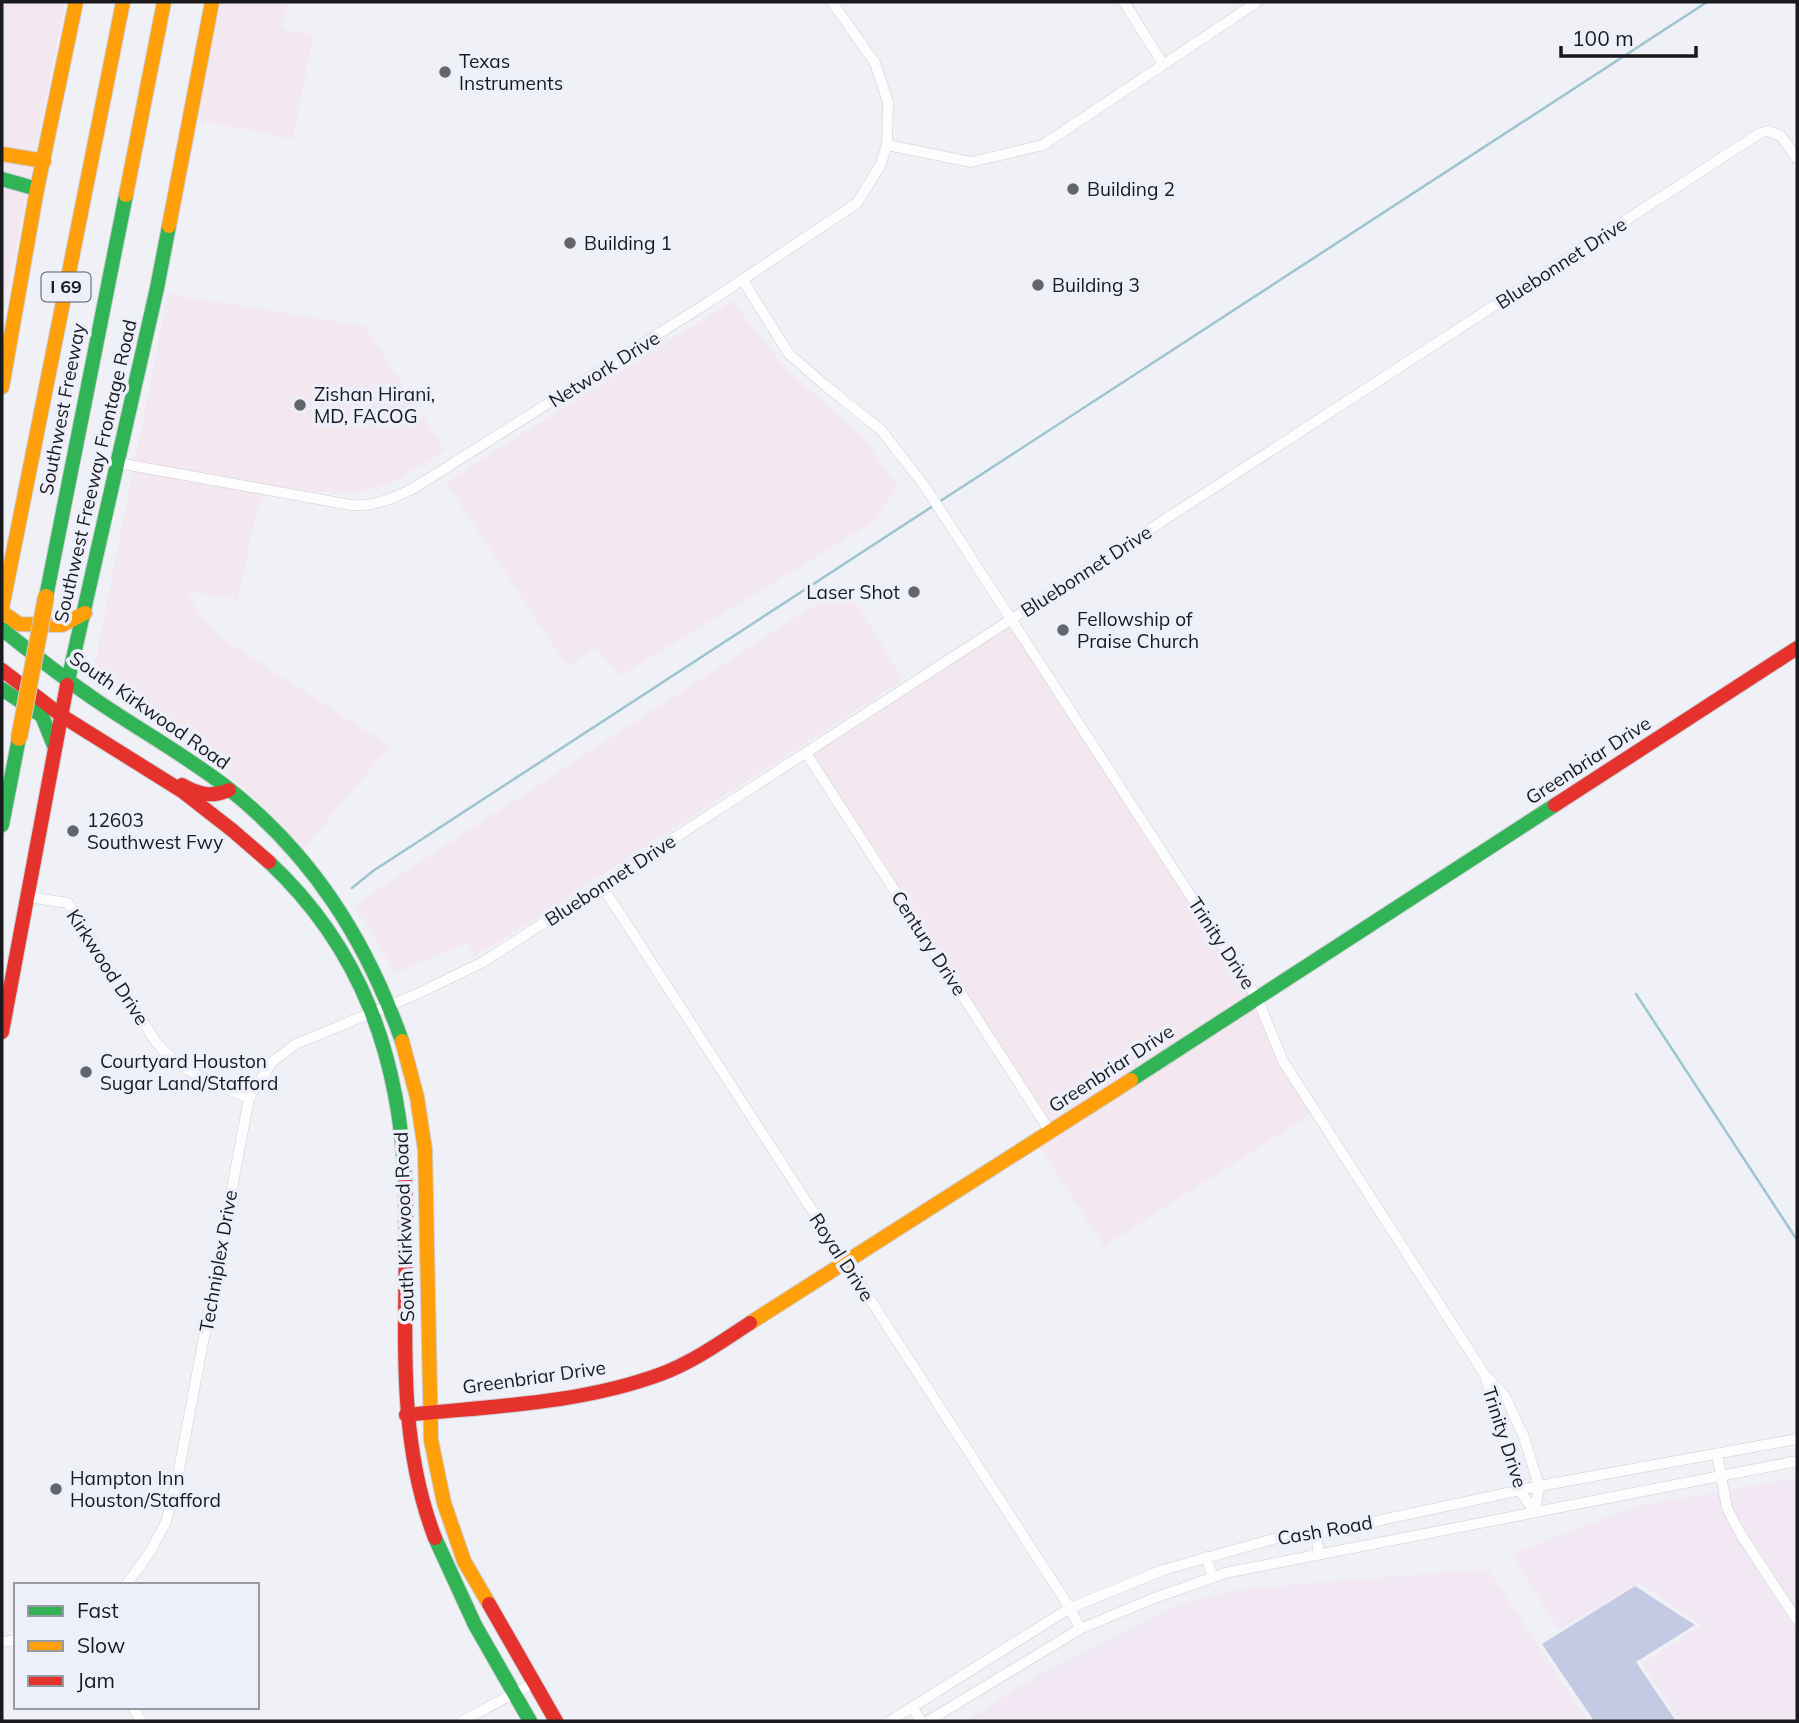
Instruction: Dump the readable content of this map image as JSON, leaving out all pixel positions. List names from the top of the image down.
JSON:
{
  "streets": {
    "main road": [
      "I 69",
      "Southwest Freeway",
      "Southwest Freeway Frontage Road",
      "South Kirkwood Road",
      "Greenbriar Drive"
    ],
    "street": [
      "Bluebonnet Drive",
      "Network Drive",
      "Century Drive",
      "Trinity Drive",
      "Kirkwood Drive",
      "Royal Drive",
      "Techniplex Drive",
      "Cash Road"
    ]
  },
  "crossings": [
    ["Bluebonnet Drive", "South Kirkwood Road"],
    ["Bluebonnet Drive", "Century Drive"],
    ["Bluebonnet Drive", "Trinity Drive"],
    ["Bluebonnet Drive", "Royal Drive"],
    ["Bluebonnet Drive", "Techniplex Drive"],
    ["Network Drive", "Southwest Freeway Frontage Road"],
    ["Network Drive", "Trinity Drive"],
    ["Southwest Freeway Frontage Road", "South Kirkwood Road"],
    ["Southwest Freeway Frontage Road", "Kirkwood Drive"],
    ["South Kirkwood Road", "Greenbriar Drive"],
    ["South Kirkwood Road", "Techniplex Drive"],
    ["Greenbriar Drive", "Century Drive"],
    ["Greenbriar Drive", "Trinity Drive"],
    ["Greenbriar Drive", "Royal Drive"],
    ["Trinity Drive", "Cash Road"],
    ["Kirkwood Drive", "Techniplex Drive"],
    ["Royal Drive", "Cash Road"]
  ],
  "places": [
    "Texas Instruments",
    "Building 2",
    "Building 1",
    "Building 3",
    "Zishan Hirani, MD, FACOG",
    "Laser Shot",
    "Fellowship of Praise Church",
    "12603 Southwest Fwy",
    "Courtyard Houston Sugar Land/Stafford",
    "Hampton Inn Houston/Stafford"
  ],
  "legend": ["Fast", "Slow", "Jam"],
  "scale_bar": "100 m"
}
